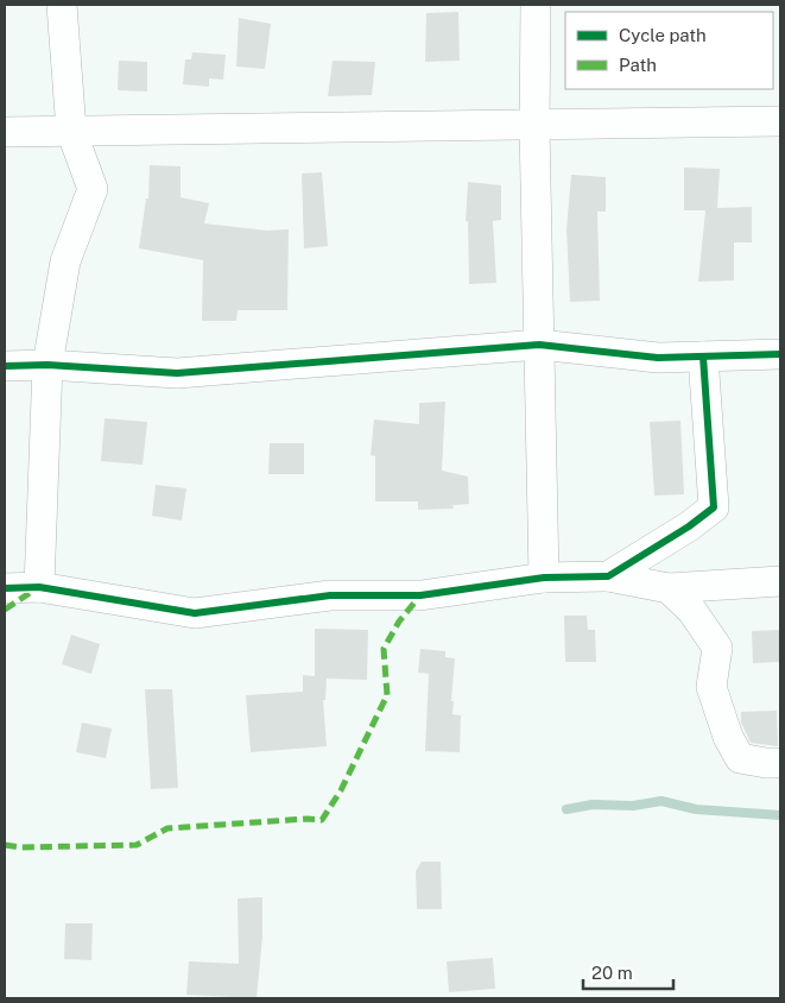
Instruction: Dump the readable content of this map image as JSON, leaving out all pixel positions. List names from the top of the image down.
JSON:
{
  "legend": ["Cycle path", "Path"],
  "scale_bar": "20 m"
}
